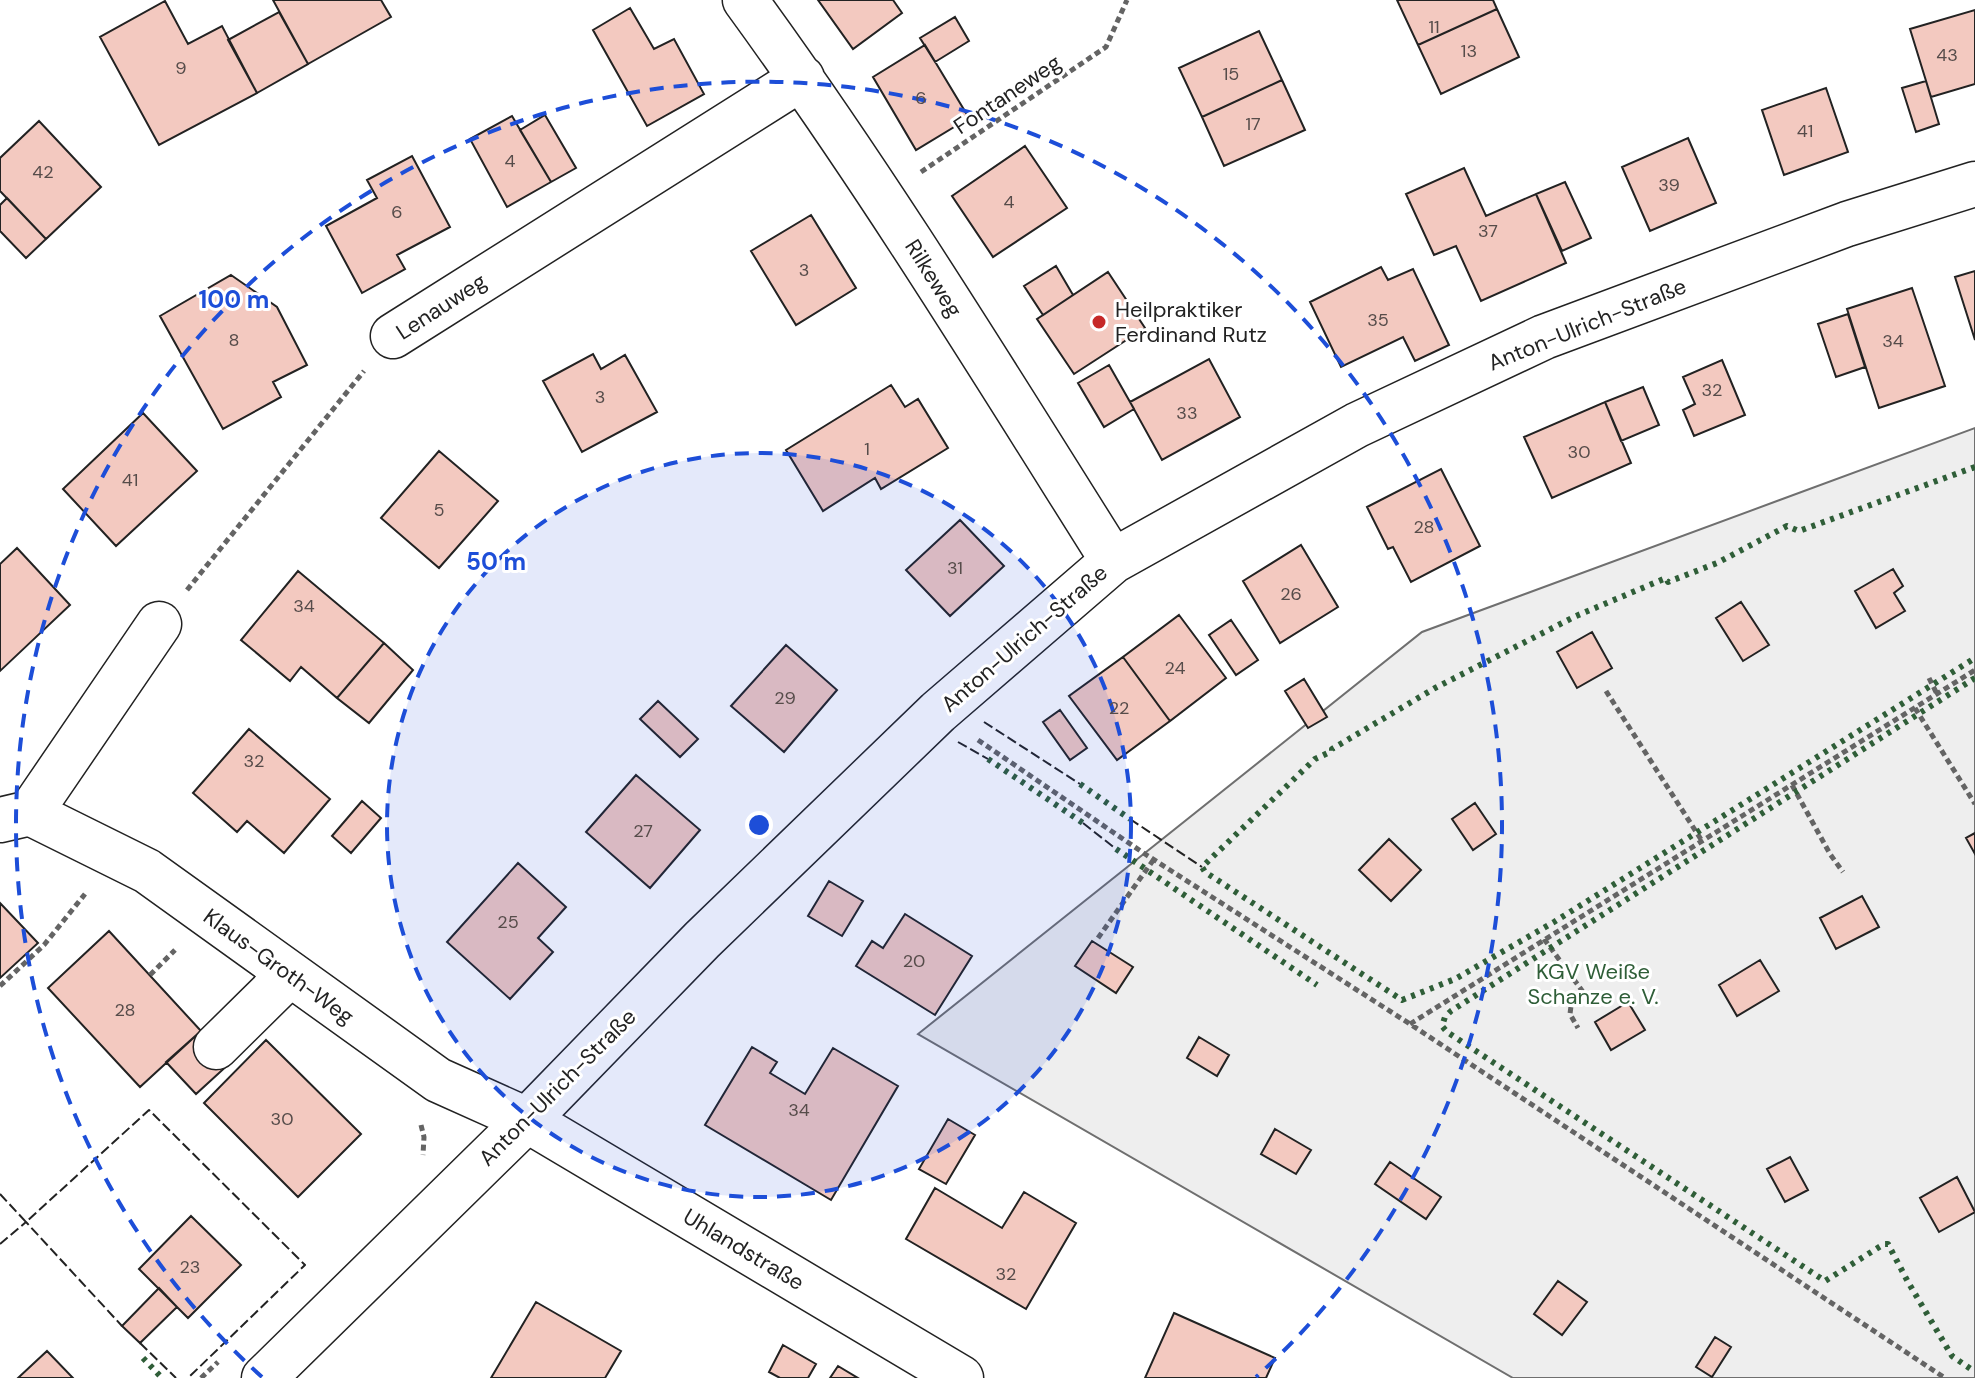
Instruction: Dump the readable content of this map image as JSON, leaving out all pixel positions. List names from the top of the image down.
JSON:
{
  "streets": {
    "street": [
      "Rilkeweg",
      "Lenauweg",
      "Anton-Ulrich-Straße",
      "Klaus-Groth-Weg",
      "Uhlandstraße"
    ],
    "path": ["Fontaneweg"]
  },
  "crossings": [
    ["Fontaneweg", "Rilkeweg"],
    ["Rilkeweg", "Lenauweg"],
    ["Rilkeweg", "Anton-Ulrich-Straße"],
    ["Lenauweg", "Klaus-Groth-Weg"],
    ["Anton-Ulrich-Straße", "Klaus-Groth-Weg"],
    ["Anton-Ulrich-Straße", "Uhlandstraße"],
    ["Klaus-Groth-Weg", "Uhlandstraße"]
  ],
  "parks": ["KGV Weiße Schanze e. V."],
  "places": ["Heilpraktiker Ferdinand Rutz"],
  "house_numbers": [
    "11",
    "13",
    "43",
    "9",
    "15",
    "6",
    "17",
    "41",
    "4",
    "42",
    "39",
    "4",
    "6",
    "37",
    "3",
    "35",
    "8",
    "34",
    "32",
    "3",
    "33",
    "1",
    "30",
    "41",
    "5",
    "28",
    "31",
    "26",
    "34",
    "24",
    "29",
    "22",
    "32",
    "27",
    "25",
    "20",
    "28",
    "34",
    "30",
    "23",
    "32"
  ],
  "rings": ["100 m", "50 m"]
}
